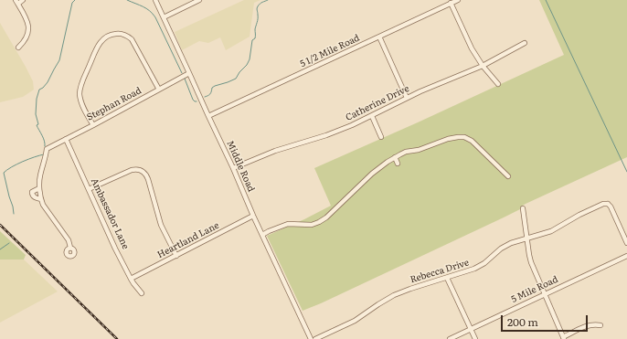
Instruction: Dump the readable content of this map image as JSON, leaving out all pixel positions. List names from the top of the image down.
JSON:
{
  "streets": {
    "street": [
      "5 1/2 Mile Road",
      "Catherine Drive",
      "Stephan Road",
      "Middle Road",
      "Ambassador Lane",
      "Heartland Lane",
      "Rebecca Drive",
      "5 Mile Road"
    ]
  },
  "crossings": [
    ["5 1/2 Mile Road", "Middle Road"],
    ["Catherine Drive", "Middle Road"],
    ["Stephan Road", "Middle Road"],
    ["Stephan Road", "Ambassador Lane"],
    ["Middle Road", "Heartland Lane"],
    ["Ambassador Lane", "Heartland Lane"]
  ],
  "scale_bar": "200 m"
}
